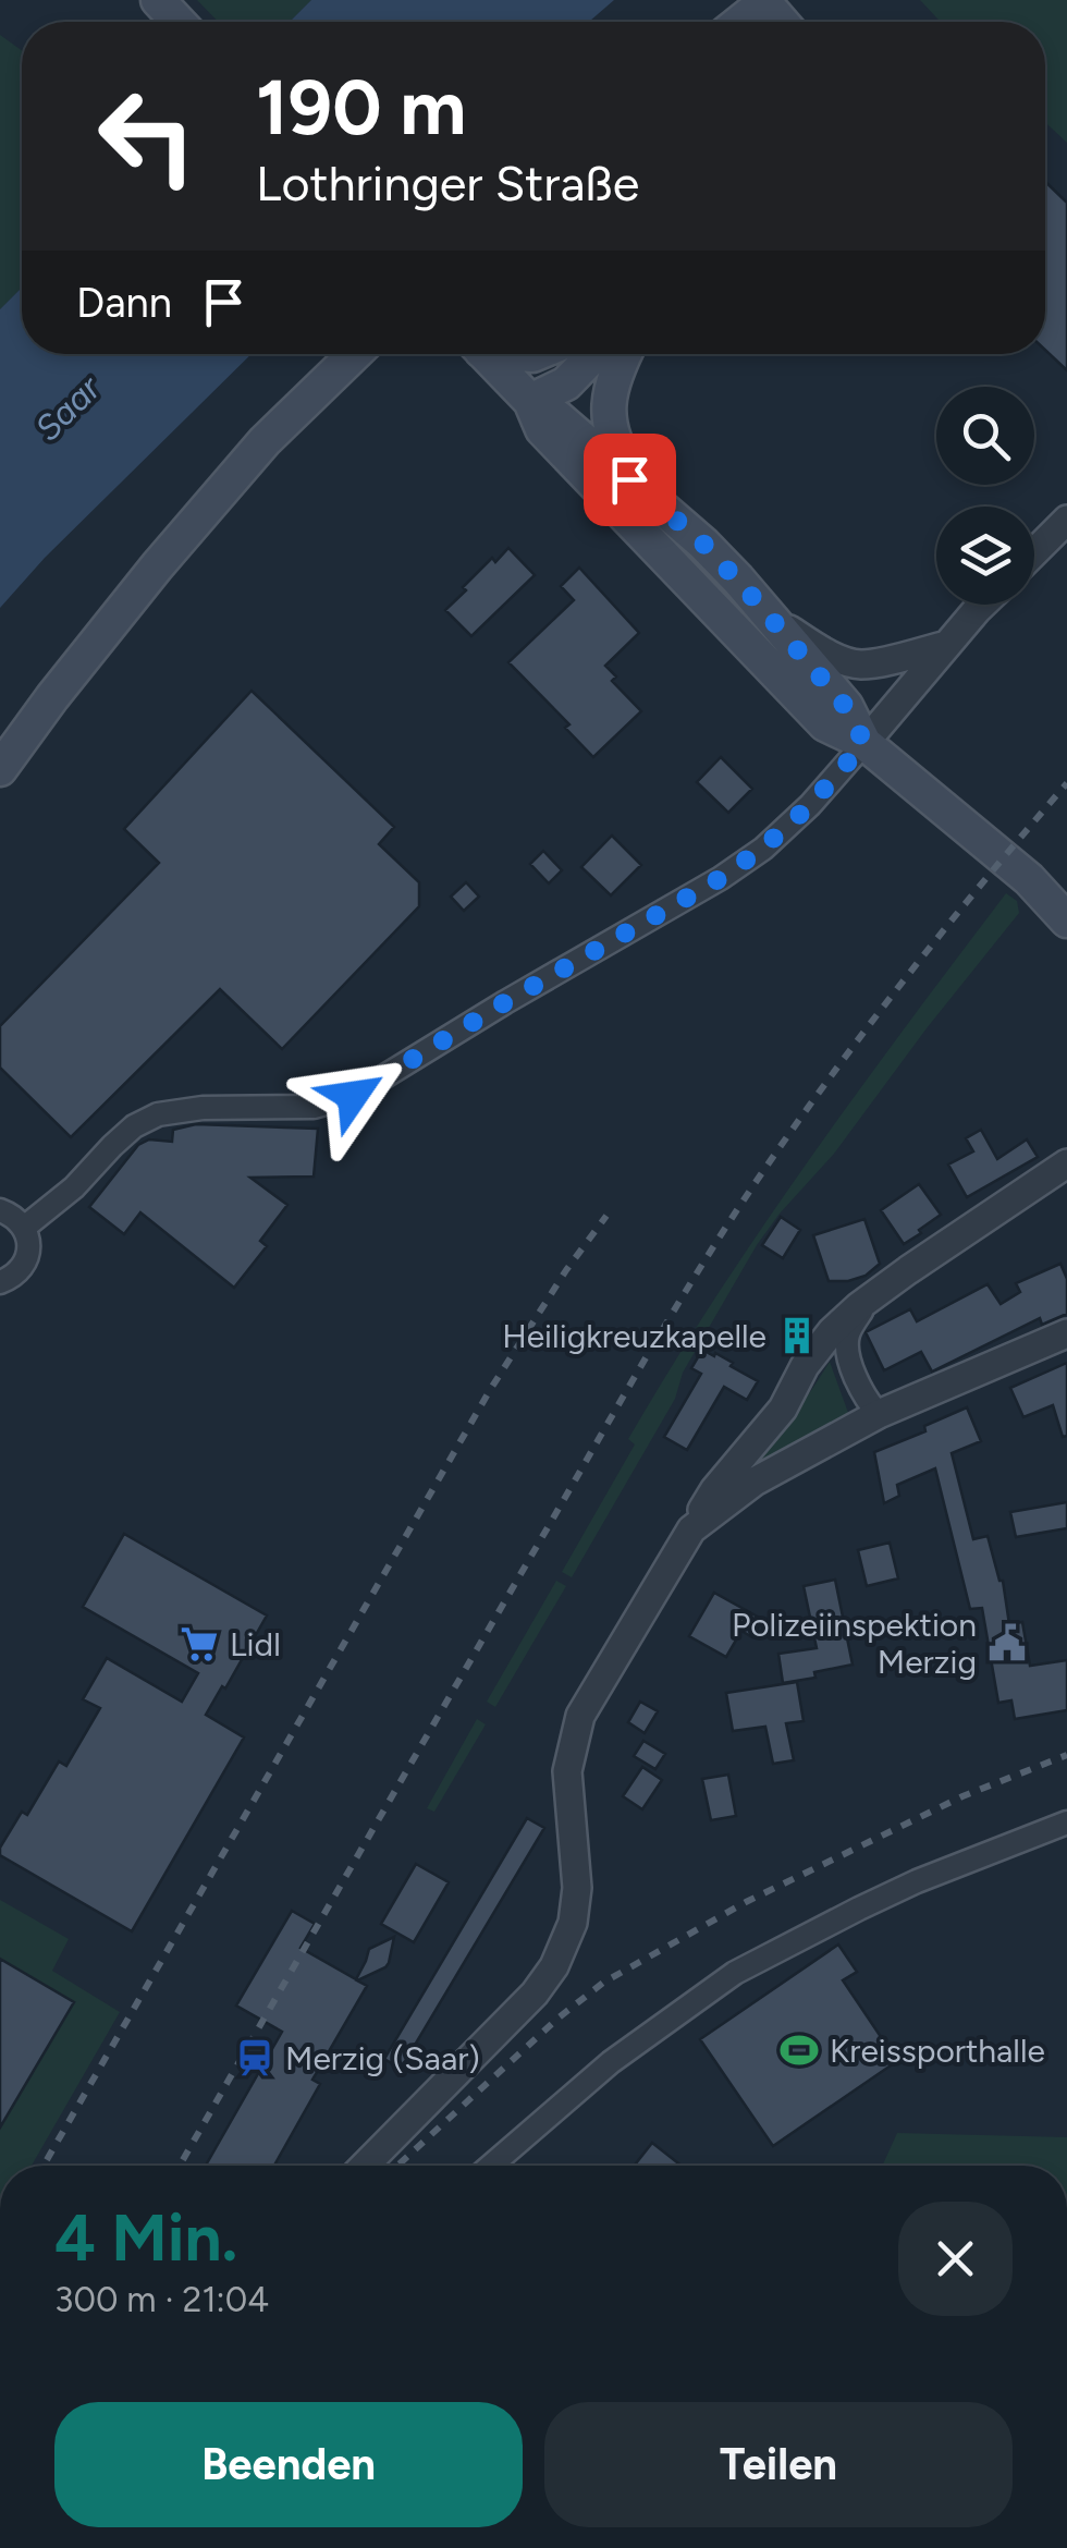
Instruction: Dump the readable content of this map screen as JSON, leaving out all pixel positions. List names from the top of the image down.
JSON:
{
  "water": ["Saar"],
  "places": {
    "building": ["Heiligkreuzkapelle"],
    "public building": ["Polizeiinspektion Merzig"],
    "supermarket": ["Lidl"],
    "sports": ["Kreissporthalle"],
    "station": ["Merzig (Saar)"]
  },
  "page": {
    "turn": ["190 m", "Lothringer Straße"],
    "then": "Dann",
    "heading": ["4 Min.", "300 m · 21:04"],
    "buttons": ["Beenden", "Teilen"]
  }
}
